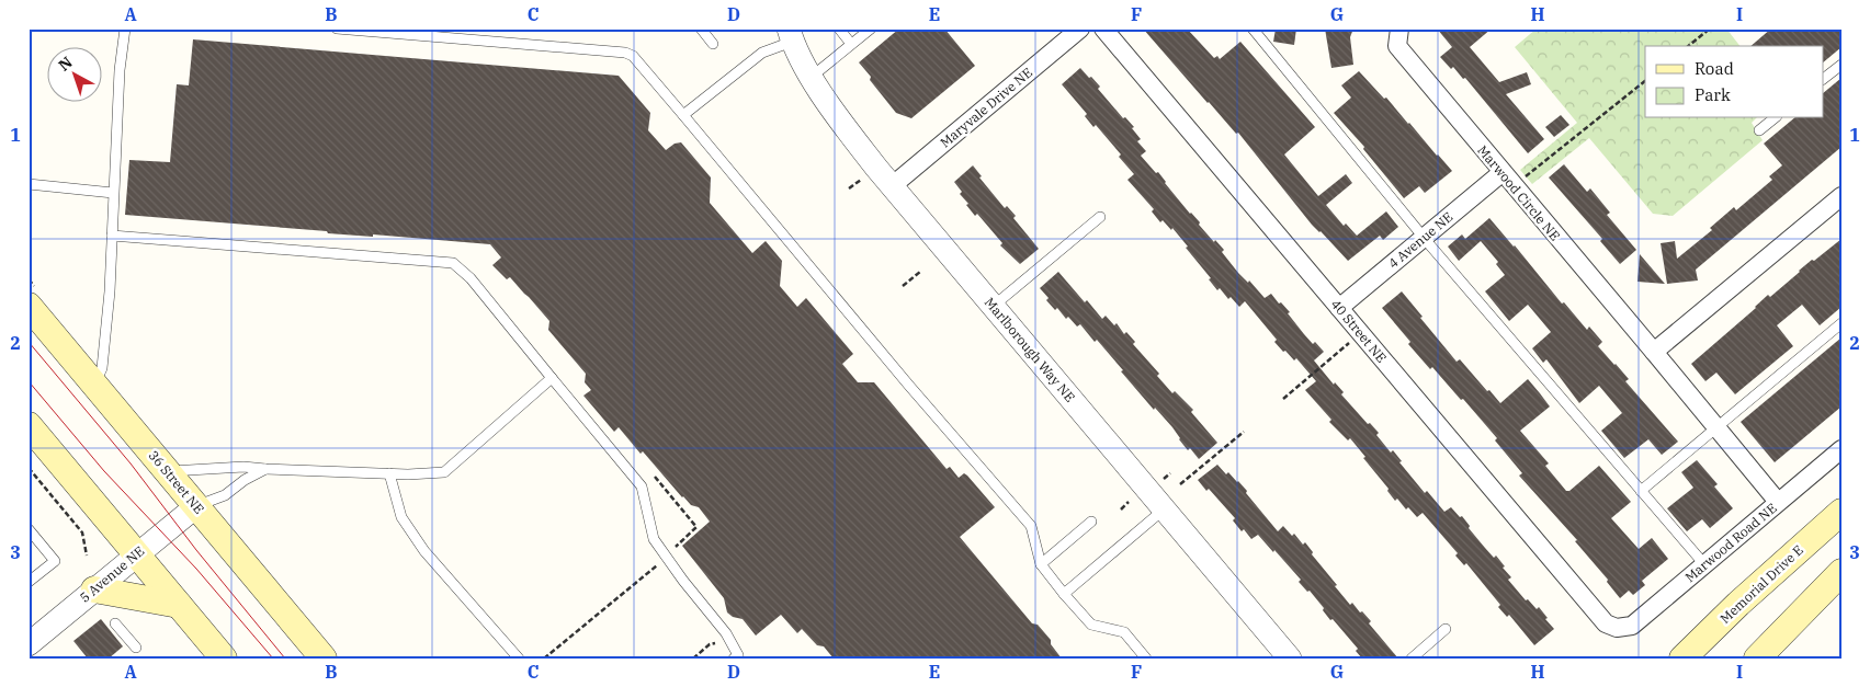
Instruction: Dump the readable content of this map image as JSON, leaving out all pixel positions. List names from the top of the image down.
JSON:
{
  "streets": {
    "main road": ["36 Street NE", "Memorial Drive E"],
    "street": [
      "Maryvale Drive NE",
      "Marwood Circle NE",
      "4 Avenue NE",
      "40 Street NE",
      "Marlborough Way NE",
      "Marwood Road NE",
      "5 Avenue NE"
    ]
  },
  "crossings": [
    ["Maryvale Drive NE", "Marlborough Way NE"],
    ["Marwood Circle NE", "4 Avenue NE"],
    ["Marwood Circle NE", "Marwood Road NE"],
    ["4 Avenue NE", "40 Street NE"],
    ["40 Street NE", "Marwood Road NE"],
    ["36 Street NE", "5 Avenue NE"]
  ],
  "legend": ["Road", "Park"],
  "north": "top left",
  "grid": {
    "columns": [
      "A",
      "B",
      "C",
      "D",
      "E",
      "F",
      "G",
      "H",
      "I"
    ],
    "rows": ["1", "2", "3"]
  }
}
